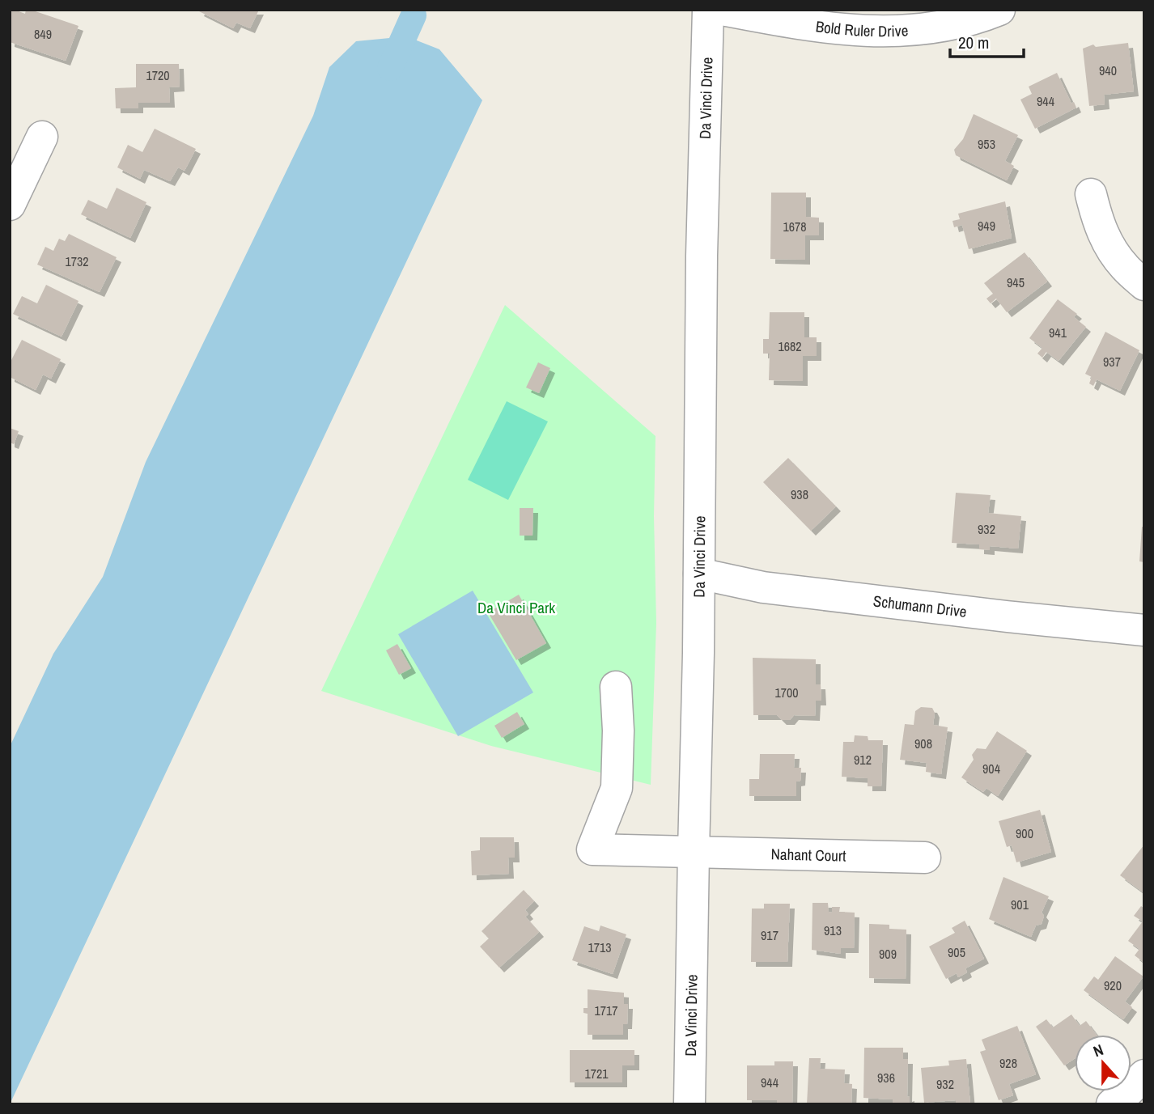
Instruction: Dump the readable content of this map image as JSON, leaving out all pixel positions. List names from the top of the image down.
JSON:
{
  "streets": {
    "street": [
      "Bold Ruler Drive",
      "Da Vinci Drive",
      "Schumann Drive",
      "Nahant Court"
    ]
  },
  "crossings": [
    ["Da Vinci Drive", "Schumann Drive"],
    ["Da Vinci Drive", "Nahant Court"]
  ],
  "parks": ["Da Vinci Park"],
  "house_numbers": [
    "849",
    "940",
    "1720",
    "944",
    "953",
    "949",
    "1678",
    "1732",
    "945",
    "941",
    "1682",
    "937",
    "938",
    "932",
    "1700",
    "908",
    "912",
    "904",
    "900",
    "901",
    "913",
    "917",
    "1713",
    "905",
    "909",
    "920",
    "1717",
    "928",
    "1721",
    "936",
    "944",
    "932"
  ],
  "scale_bar": "20 m",
  "north": "top"
}
